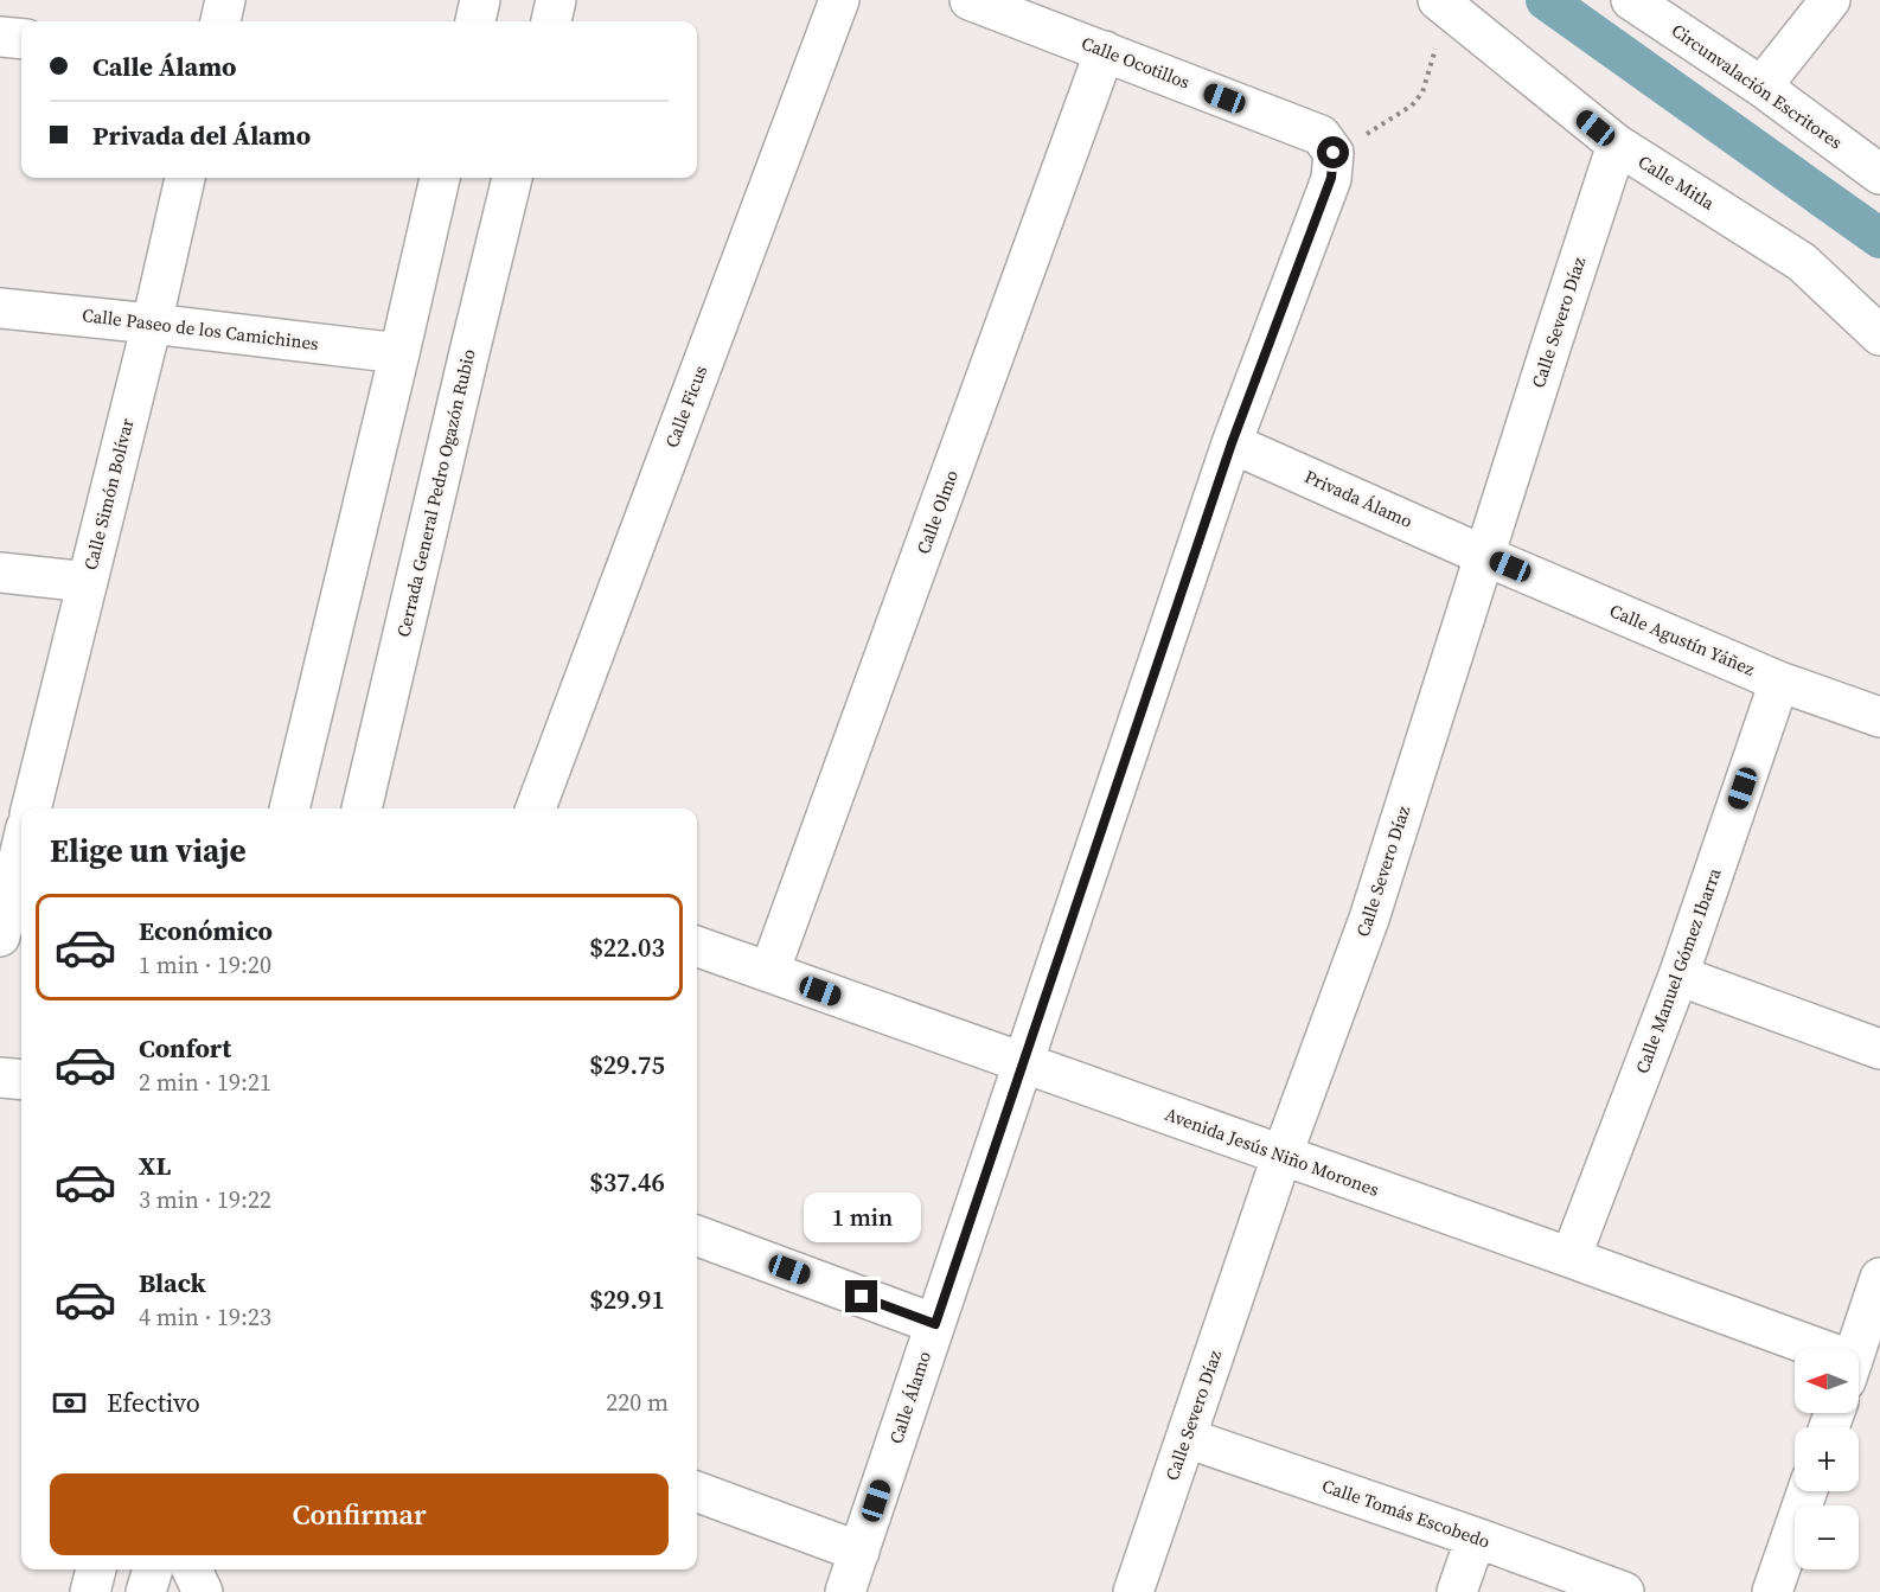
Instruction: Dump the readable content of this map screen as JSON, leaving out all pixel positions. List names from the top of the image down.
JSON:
{
  "streets": {
    "street": [
      "Calle Ocotillos",
      "Circunvalación Escritores",
      "Calle Mitla",
      "Calle Severo Díaz",
      "Calle Paseo de los Camichines",
      "Calle Ficus",
      "Cerrada General Pedro Ogazón Rubio",
      "Calle Simón Bolívar",
      "Privada Álamo",
      "Calle Olmo",
      "Calle Agustín Yáñez",
      "Calle Manuel Gómez Ibarra",
      "Avenida Jesús Niño Morones",
      "Calle Álamo",
      "Calle Tomás Escobedo"
    ]
  },
  "crossings": [
    ["Calle Ocotillos", "Calle Olmo"],
    ["Calle Ocotillos", "Calle Álamo"],
    ["Calle Mitla", "Calle Severo Díaz"],
    ["Calle Severo Díaz", "Privada Álamo"],
    ["Calle Severo Díaz", "Calle Agustín Yáñez"],
    ["Calle Severo Díaz", "Avenida Jesús Niño Morones"],
    ["Calle Severo Díaz", "Calle Tomás Escobedo"],
    ["Calle Paseo de los Camichines", "Calle Simón Bolívar"],
    ["Privada Álamo", "Calle Agustín Yáñez"],
    ["Privada Álamo", "Calle Álamo"],
    ["Calle Olmo", "Avenida Jesús Niño Morones"],
    ["Calle Agustín Yáñez", "Calle Manuel Gómez Ibarra"],
    ["Calle Manuel Gómez Ibarra", "Avenida Jesús Niño Morones"],
    ["Avenida Jesús Niño Morones", "Calle Álamo"]
  ],
  "north": "left",
  "page": {
    "banner": ["Calle Álamo", "Privada del Álamo"],
    "heading": "Elige un viaje",
    "list": [
      {
        "name": "Económico",
        "note": "1 min · 19:20",
        "value": "$22.03"
      },
      {
        "name": "Confort",
        "note": "2 min · 19:21",
        "value": "$29.75"
      },
      {
        "name": "XL",
        "note": "3 min · 19:22",
        "value": "$37.46"
      },
      {
        "name": "Black",
        "note": "4 min · 19:23",
        "value": "$29.91"
      }
    ],
    "bubble": "1 min",
    "map_buttons": ["+", "−"],
    "pay": ["Efectivo", "220 m"],
    "buttons": "Confirmar"
  }
}
